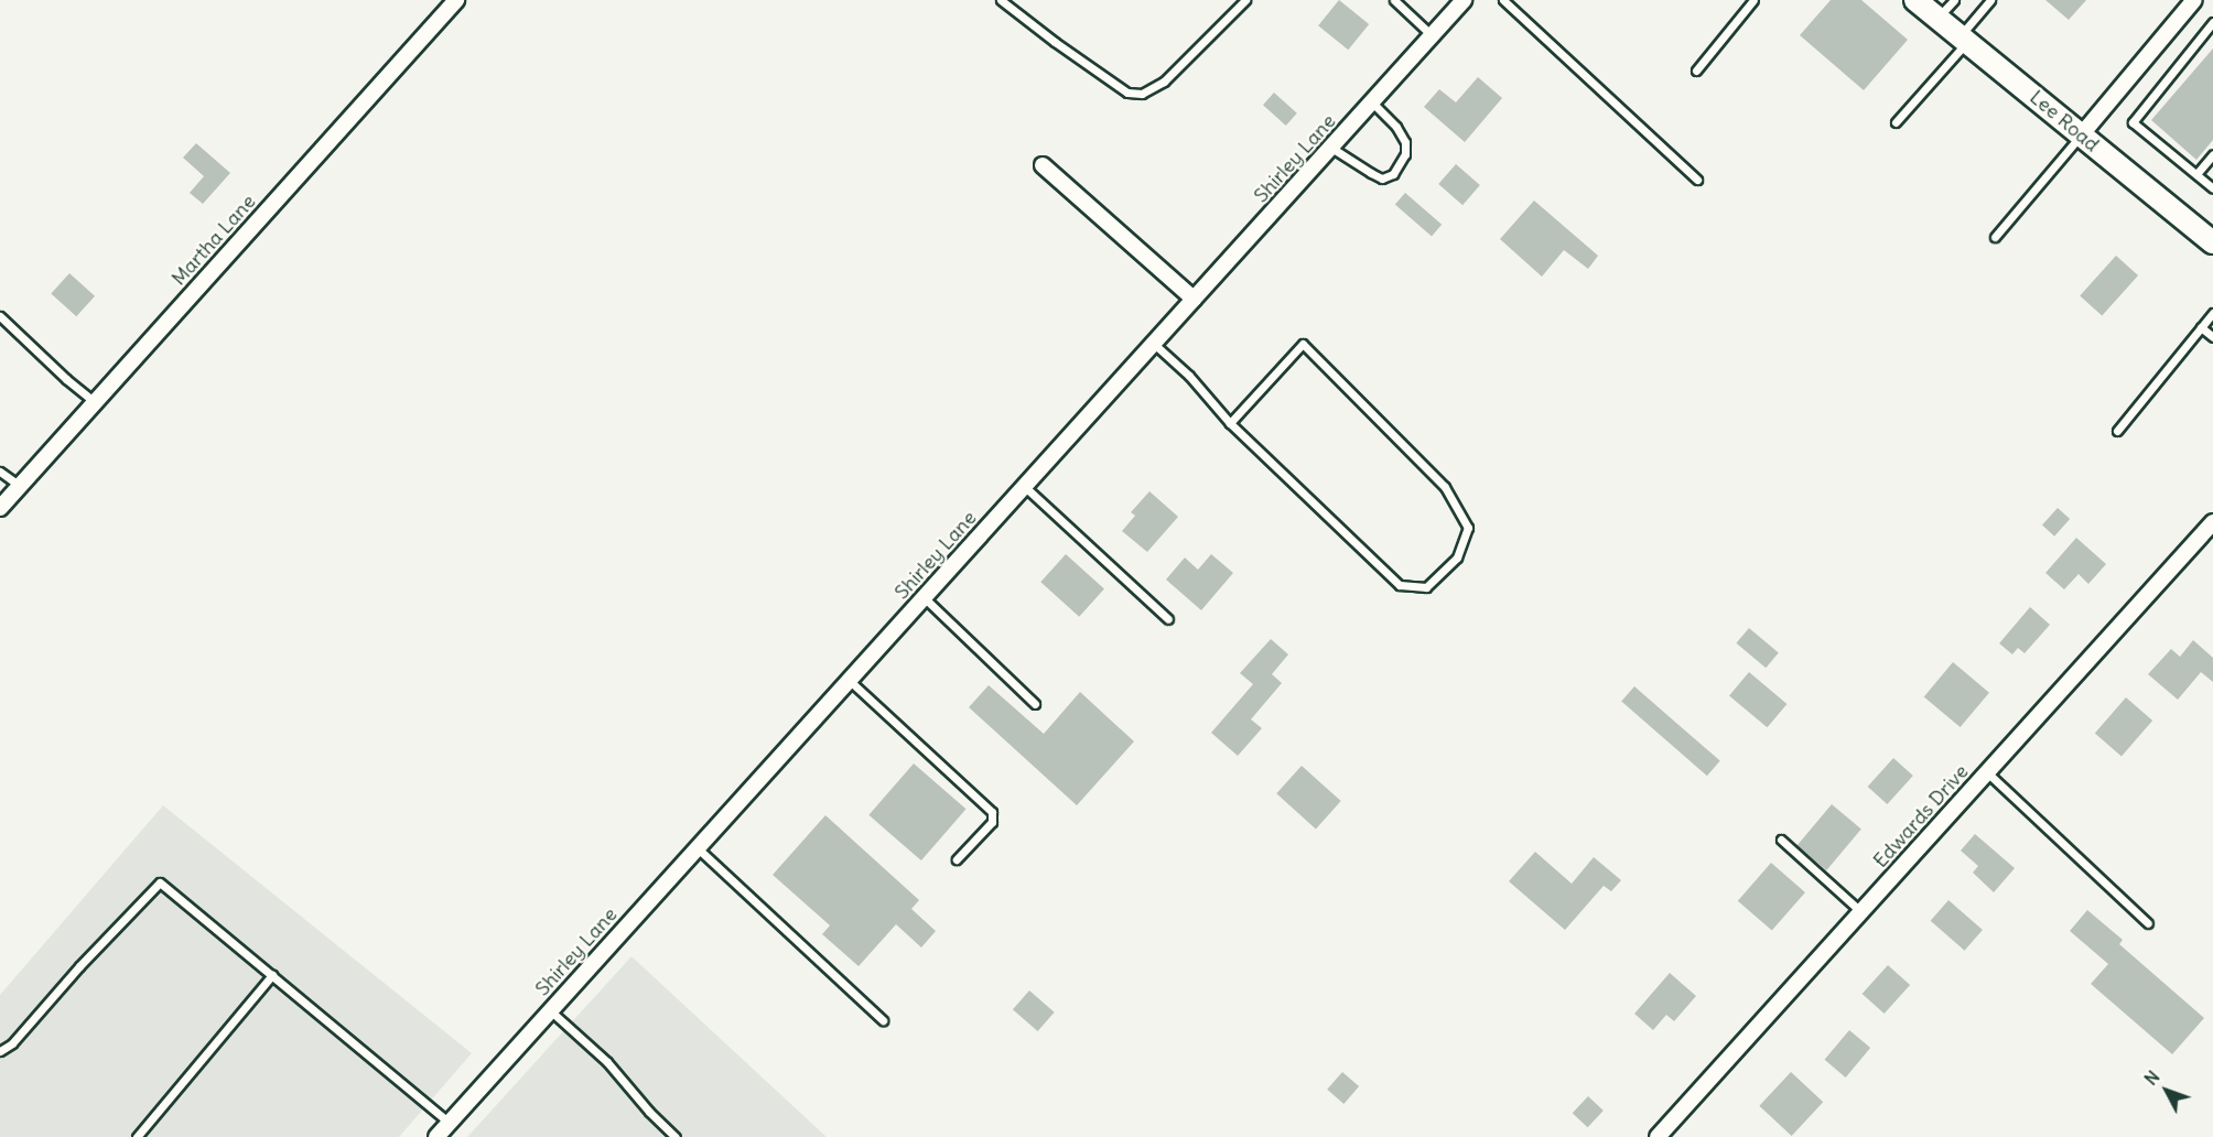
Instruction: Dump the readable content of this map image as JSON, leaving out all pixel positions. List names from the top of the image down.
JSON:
{
  "streets": {
    "main road": ["Lee Road"],
    "street": ["Shirley Lane", "Martha Lane", "Edwards Drive"]
  },
  "north": "top left"
}
